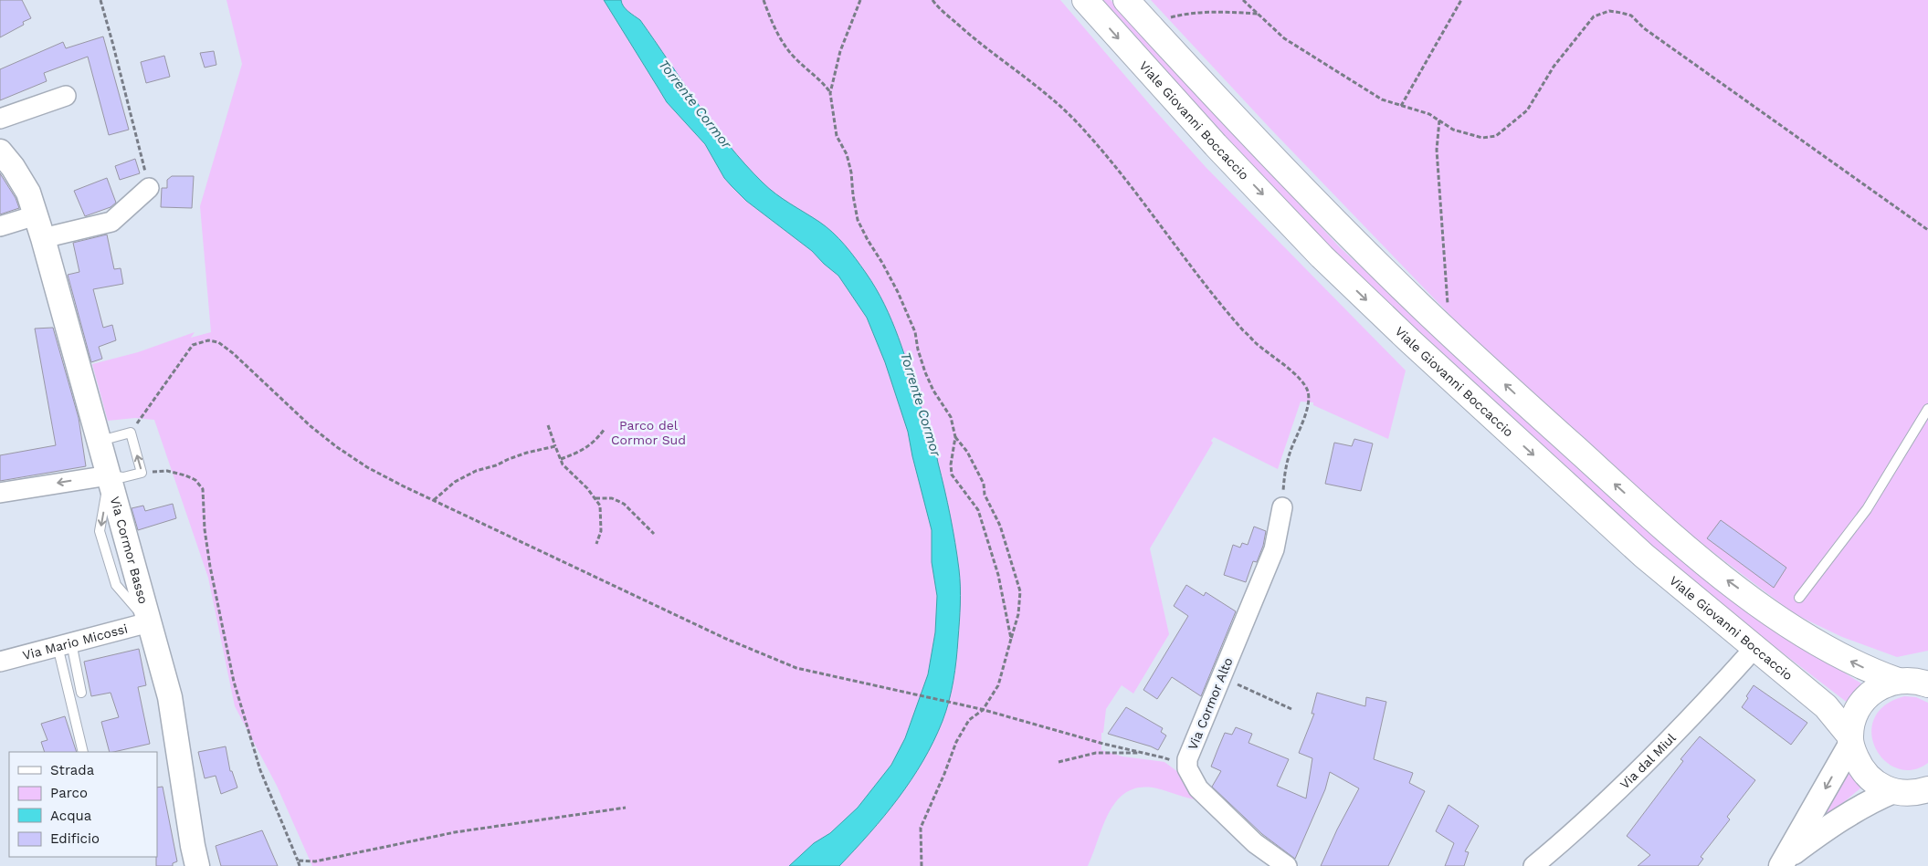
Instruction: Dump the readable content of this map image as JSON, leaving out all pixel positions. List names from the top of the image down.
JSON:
{
  "streets": {
    "main road": ["Viale Giovanni Boccaccio"],
    "street": [
      "Via Cormor Basso",
      "Via Mario Micossi",
      "Via Cormor Alto",
      "Via dal Miul"
    ]
  },
  "crossings": [
    ["Viale Giovanni Boccaccio", "Via dal Miul"],
    ["Via Cormor Basso", "Via Mario Micossi"]
  ],
  "water": ["Torrente Cormor"],
  "parks": ["Parco del Cormor Sud"],
  "legend": [
    "Strada",
    "Parco",
    "Acqua",
    "Edificio"
  ]
}
